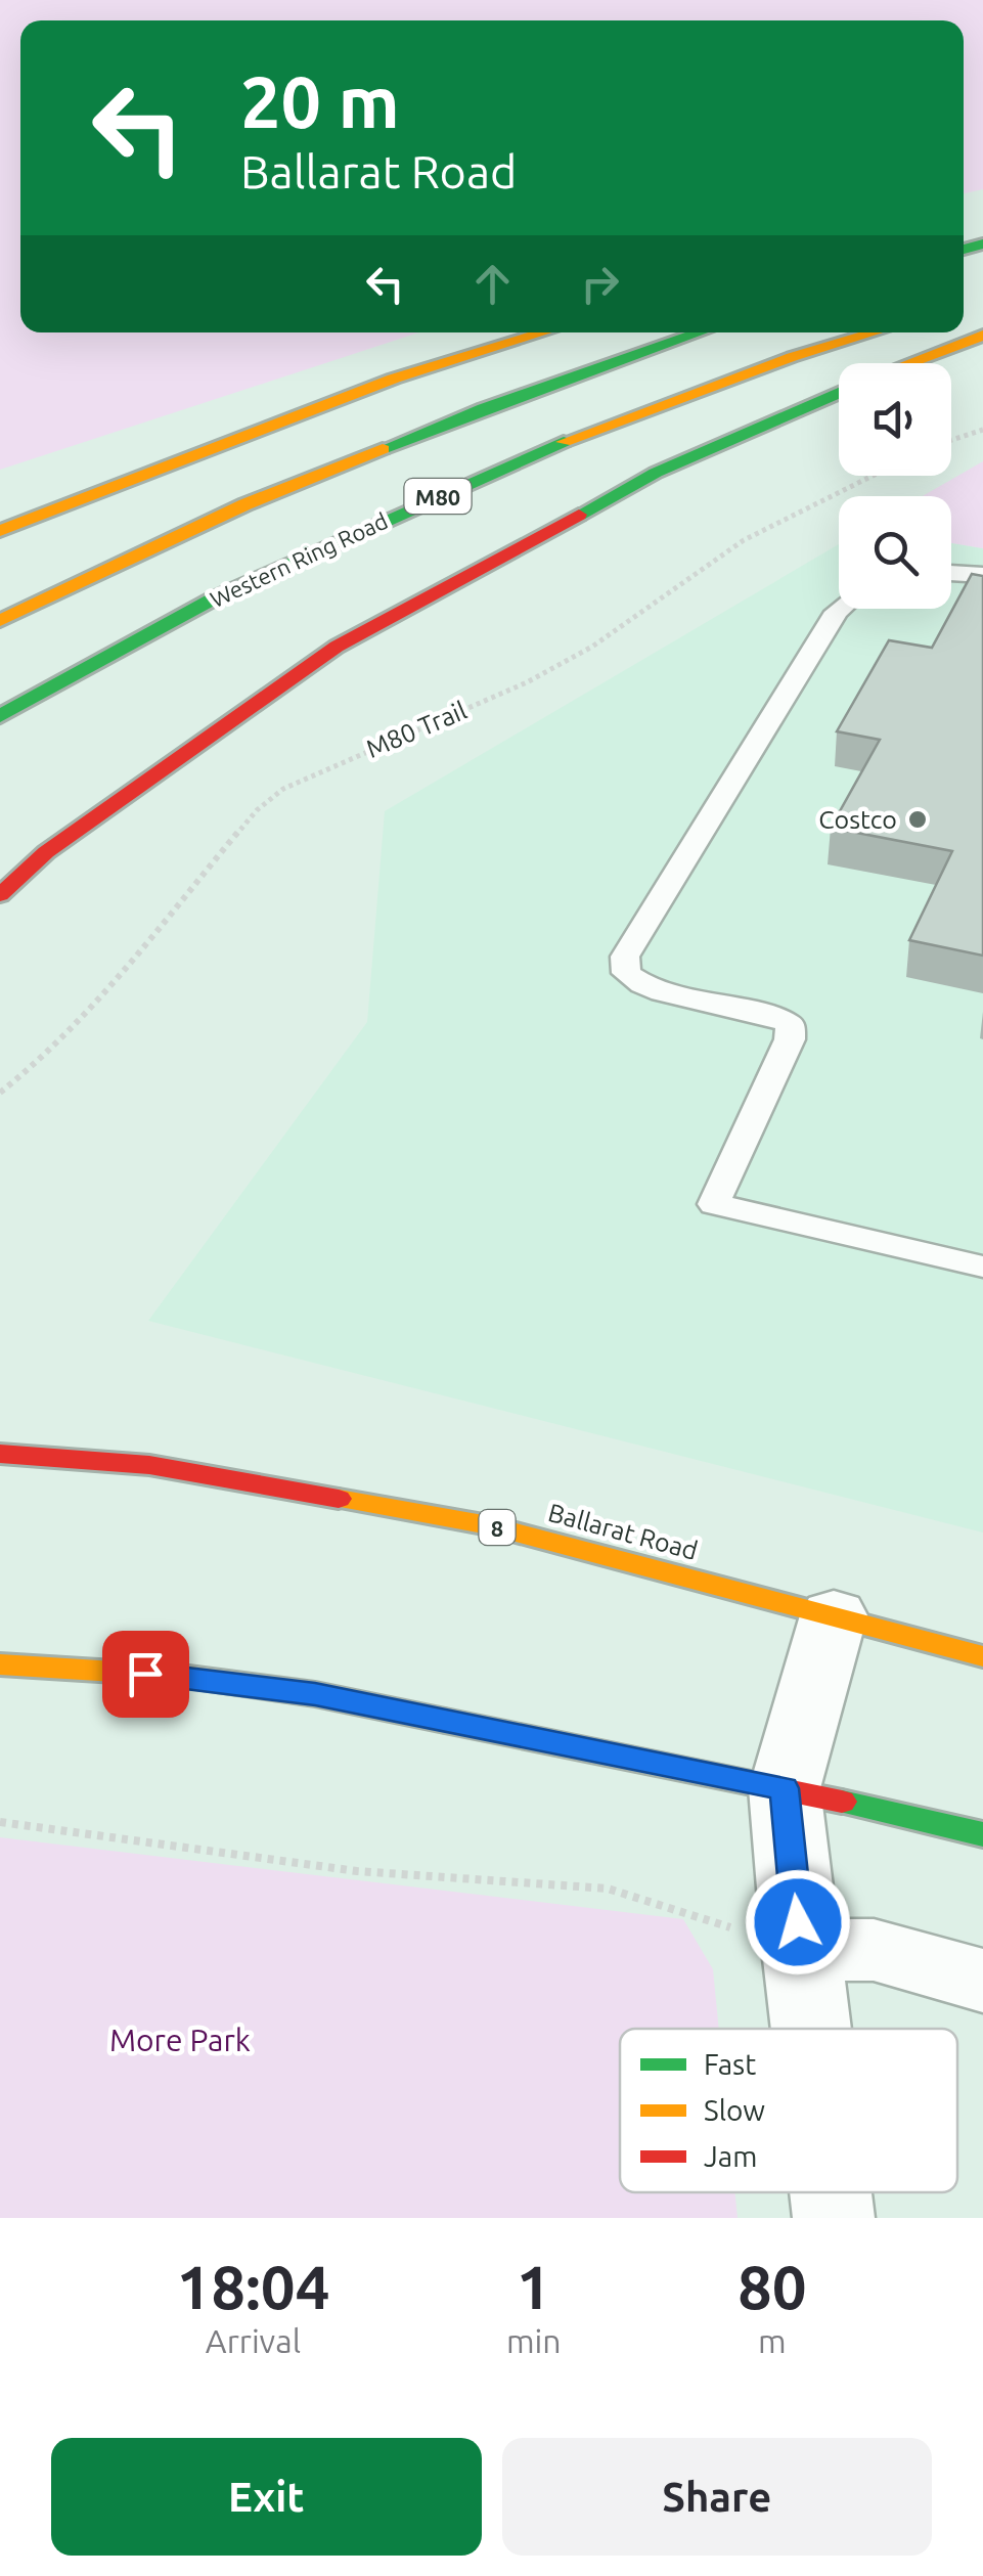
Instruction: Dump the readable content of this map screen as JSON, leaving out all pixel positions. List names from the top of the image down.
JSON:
{
  "streets": {
    "highway": [
      "M80",
      "Western Ring Road",
      "8",
      "Ballarat Road"
    ],
    "path": ["M80 Trail"]
  },
  "parks": ["More Park"],
  "places": ["Costco"],
  "legend": ["Fast", "Slow", "Jam"],
  "page": {
    "turn": ["20 m", "Ballarat Road"],
    "eta": [
      "18:04",
      "Arrival",
      "1",
      "min",
      "80",
      "m"
    ],
    "buttons": ["Exit", "Share"]
  }
}
